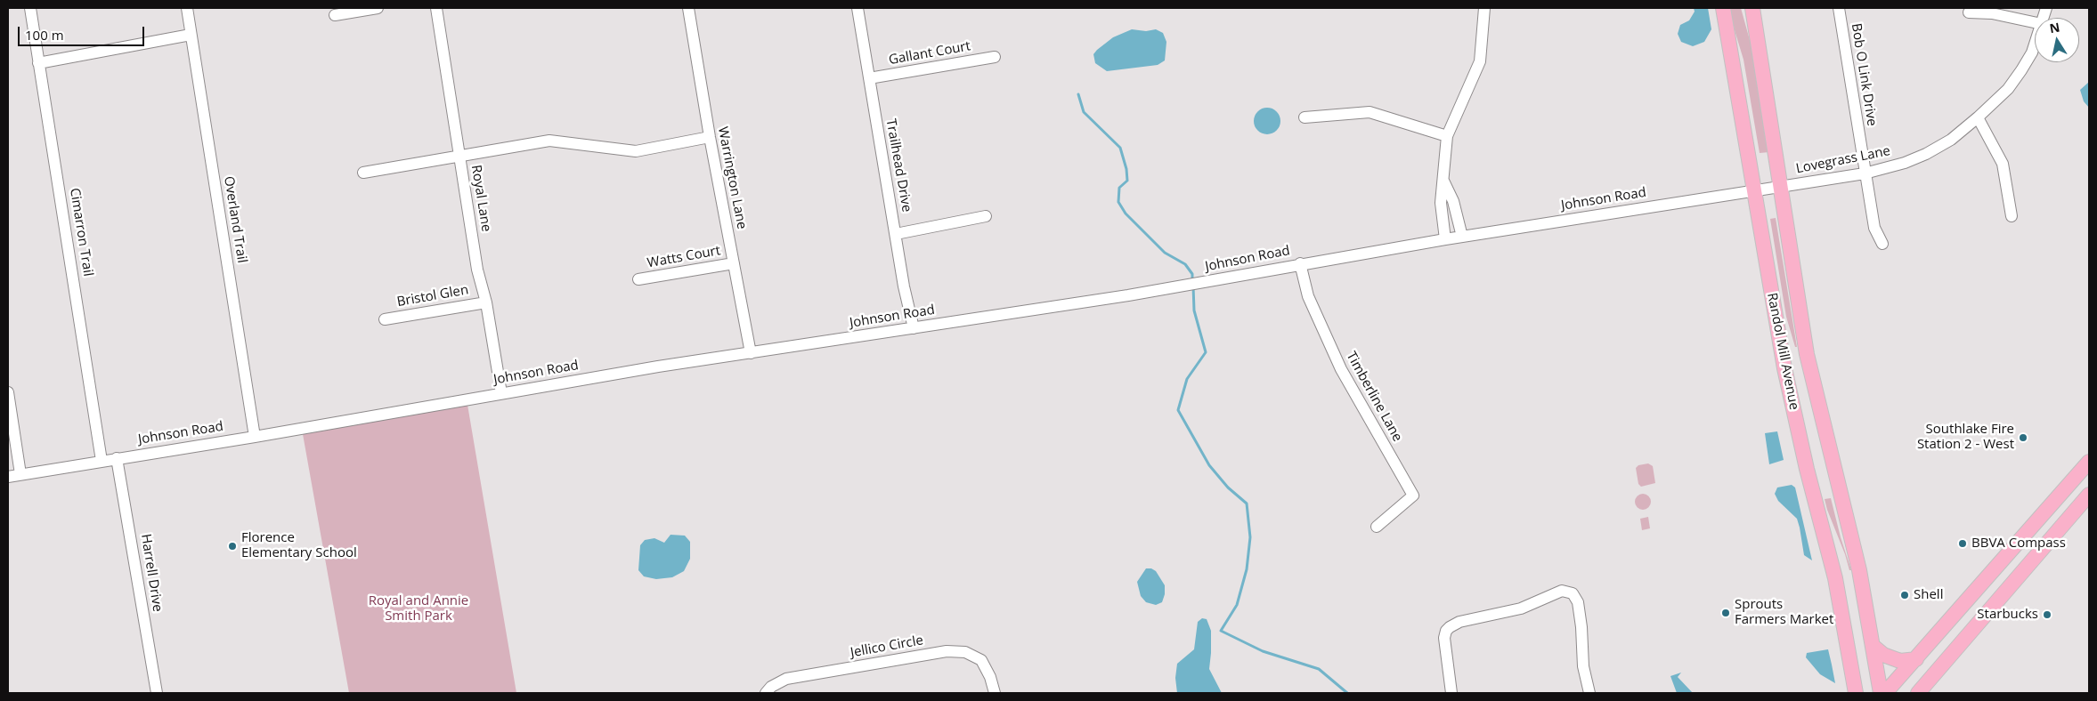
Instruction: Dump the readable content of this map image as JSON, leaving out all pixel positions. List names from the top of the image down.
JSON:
{
  "streets": {
    "main road": ["Randol Mill Avenue"],
    "street": [
      "Gallant Court",
      "Bob O Link Drive",
      "Lovegrass Lane",
      "Trailhead Drive",
      "Warrington Lane",
      "Royal Lane",
      "Johnson Road",
      "Overland Trail",
      "Cimarron Trail",
      "Watts Court",
      "Bristol Glen",
      "Timberline Lane",
      "Harrell Drive",
      "Jellico Circle"
    ]
  },
  "crossings": [
    ["Gallant Court", "Trailhead Drive"],
    ["Bob O Link Drive", "Lovegrass Lane"],
    ["Lovegrass Lane", "Johnson Road"],
    ["Lovegrass Lane", "Randol Mill Avenue"],
    ["Trailhead Drive", "Johnson Road"],
    ["Warrington Lane", "Johnson Road"],
    ["Warrington Lane", "Watts Court"],
    ["Royal Lane", "Johnson Road"],
    ["Royal Lane", "Bristol Glen"],
    ["Johnson Road", "Overland Trail"],
    ["Johnson Road", "Cimarron Trail"],
    ["Johnson Road", "Randol Mill Avenue"],
    ["Johnson Road", "Timberline Lane"],
    ["Johnson Road", "Harrell Drive"]
  ],
  "parks": ["Royal and Annie Smith Park"],
  "places": [
    "Southlake Fire Station 2 - West",
    "BBVA Compass",
    "Florence Elementary School",
    "Shell",
    "Sprouts Farmers Market",
    "Starbucks"
  ],
  "scale_bar": "100 m",
  "north": "top"
}
